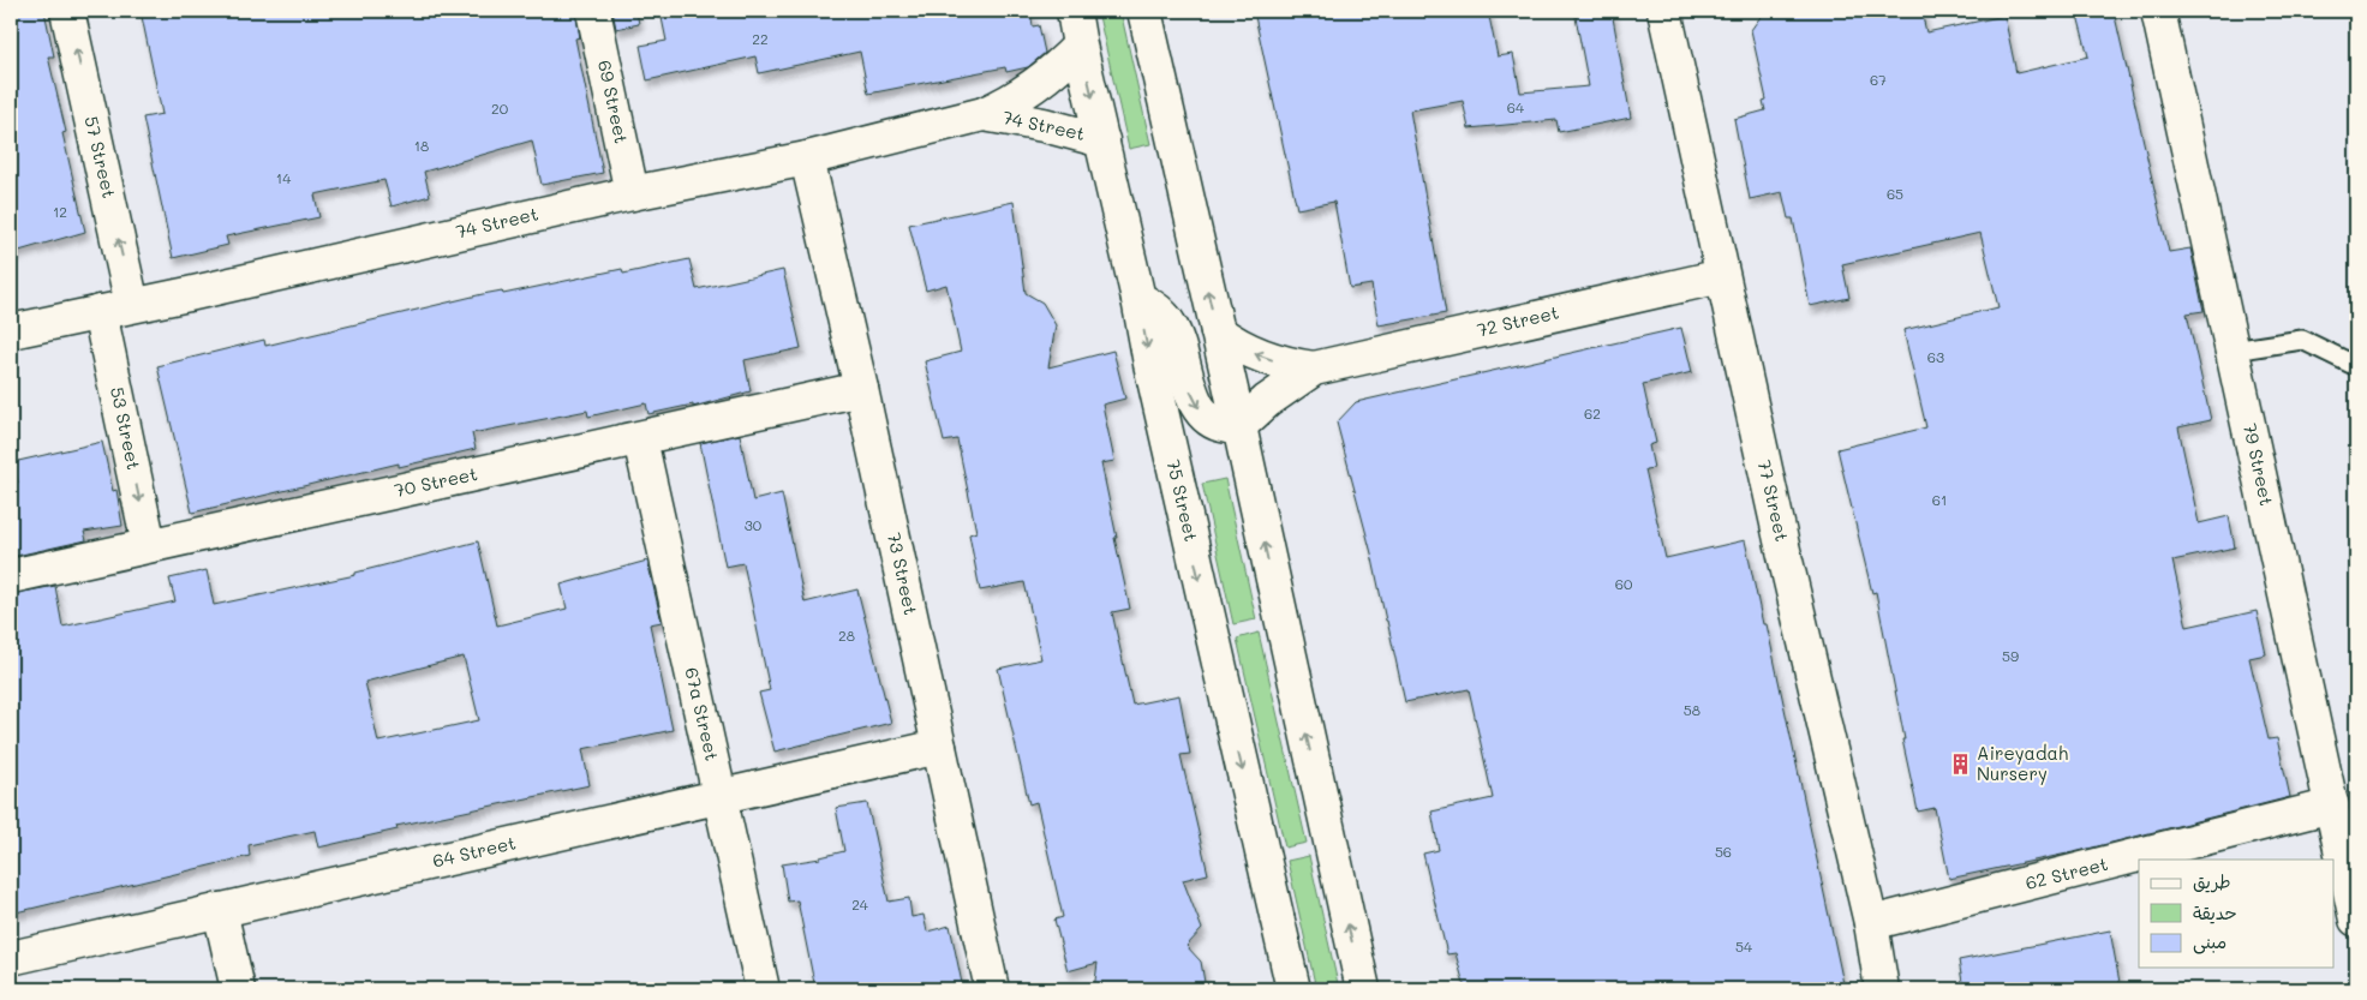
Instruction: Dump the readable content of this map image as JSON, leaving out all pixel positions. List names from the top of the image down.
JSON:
{
  "streets": {
    "street": [
      "69 Street",
      "74 Street",
      "57 Street",
      "72 Street",
      "53 Street",
      "79 Street",
      "70 Street",
      "75 Street",
      "77 Street",
      "73 Street",
      "67a Street",
      "64 Street",
      "62 Street"
    ]
  },
  "crossings": [
    ["69 Street", "74 Street"],
    ["74 Street", "57 Street"],
    ["74 Street", "53 Street"],
    ["74 Street", "75 Street"],
    ["74 Street", "73 Street"],
    ["72 Street", "77 Street"],
    ["53 Street", "70 Street"],
    ["79 Street", "62 Street"],
    ["70 Street", "73 Street"],
    ["70 Street", "67a Street"],
    ["77 Street", "62 Street"],
    ["73 Street", "64 Street"],
    ["67a Street", "64 Street"]
  ],
  "one_way": ["57 Street", "53 Street"],
  "places": {
    "building": ["Aireyadah Nursery"]
  },
  "house_numbers": [
    "22",
    "67",
    "64",
    "20",
    "18",
    "14",
    "65",
    "12",
    "63",
    "62",
    "61",
    "30",
    "60",
    "28",
    "59",
    "58",
    "56",
    "24",
    "54"
  ],
  "legend": ["طريق", "حديقة", "مبنى"]
}
